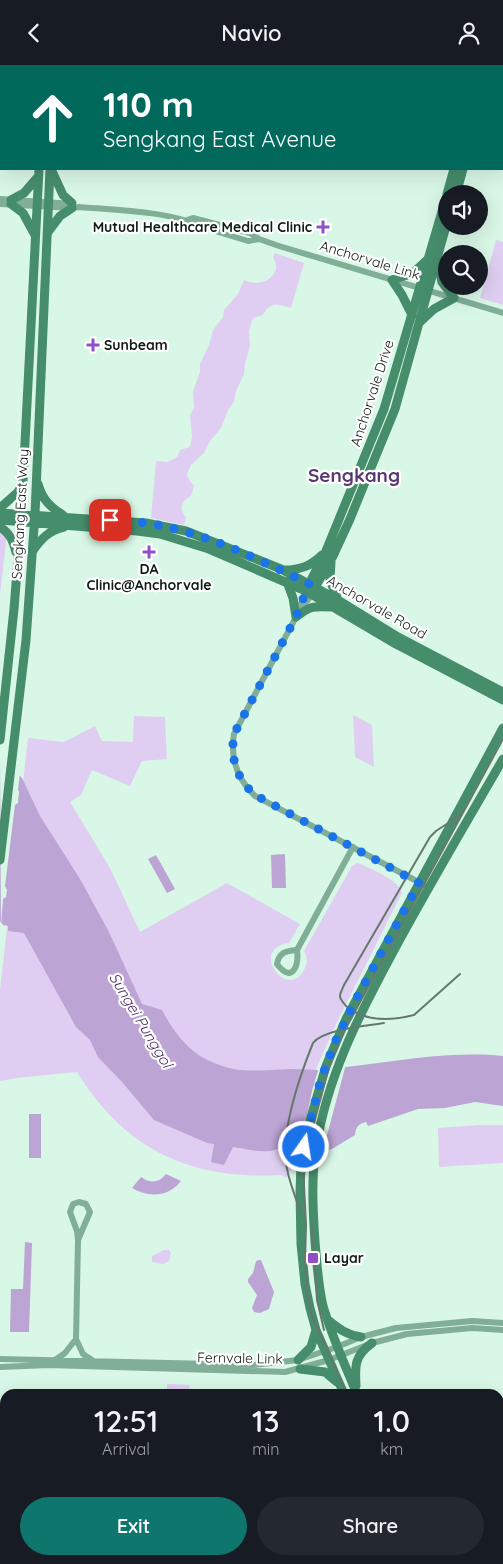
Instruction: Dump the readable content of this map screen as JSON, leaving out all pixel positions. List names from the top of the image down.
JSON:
{
  "streets": {
    "main road": ["Anchorvale Drive", "Sengkang East Way", "Anchorvale Road"],
    "street": ["Anchorvale Link", "Fernvale Link"]
  },
  "crossings": [
    ["Anchorvale Link", "Anchorvale Drive"],
    ["Anchorvale Link", "Sengkang East Way"],
    ["Anchorvale Drive", "Anchorvale Road"],
    ["Sengkang East Way", "Anchorvale Road"]
  ],
  "districts": ["Sengkang"],
  "water": ["Sungei Punggol"],
  "places": {
    "health": ["Mutual Healthcare Medical Clinic", "Sunbeam", "DA Clinic@Anchorvale"],
    "transit": ["Layar"]
  },
  "page": {
    "header": "Navio",
    "turn": ["110 m", "Sengkang East Avenue"],
    "eta": [
      "12:51",
      "Arrival",
      "13",
      "min",
      "1.0",
      "km"
    ],
    "buttons": ["Exit", "Share"]
  }
}
